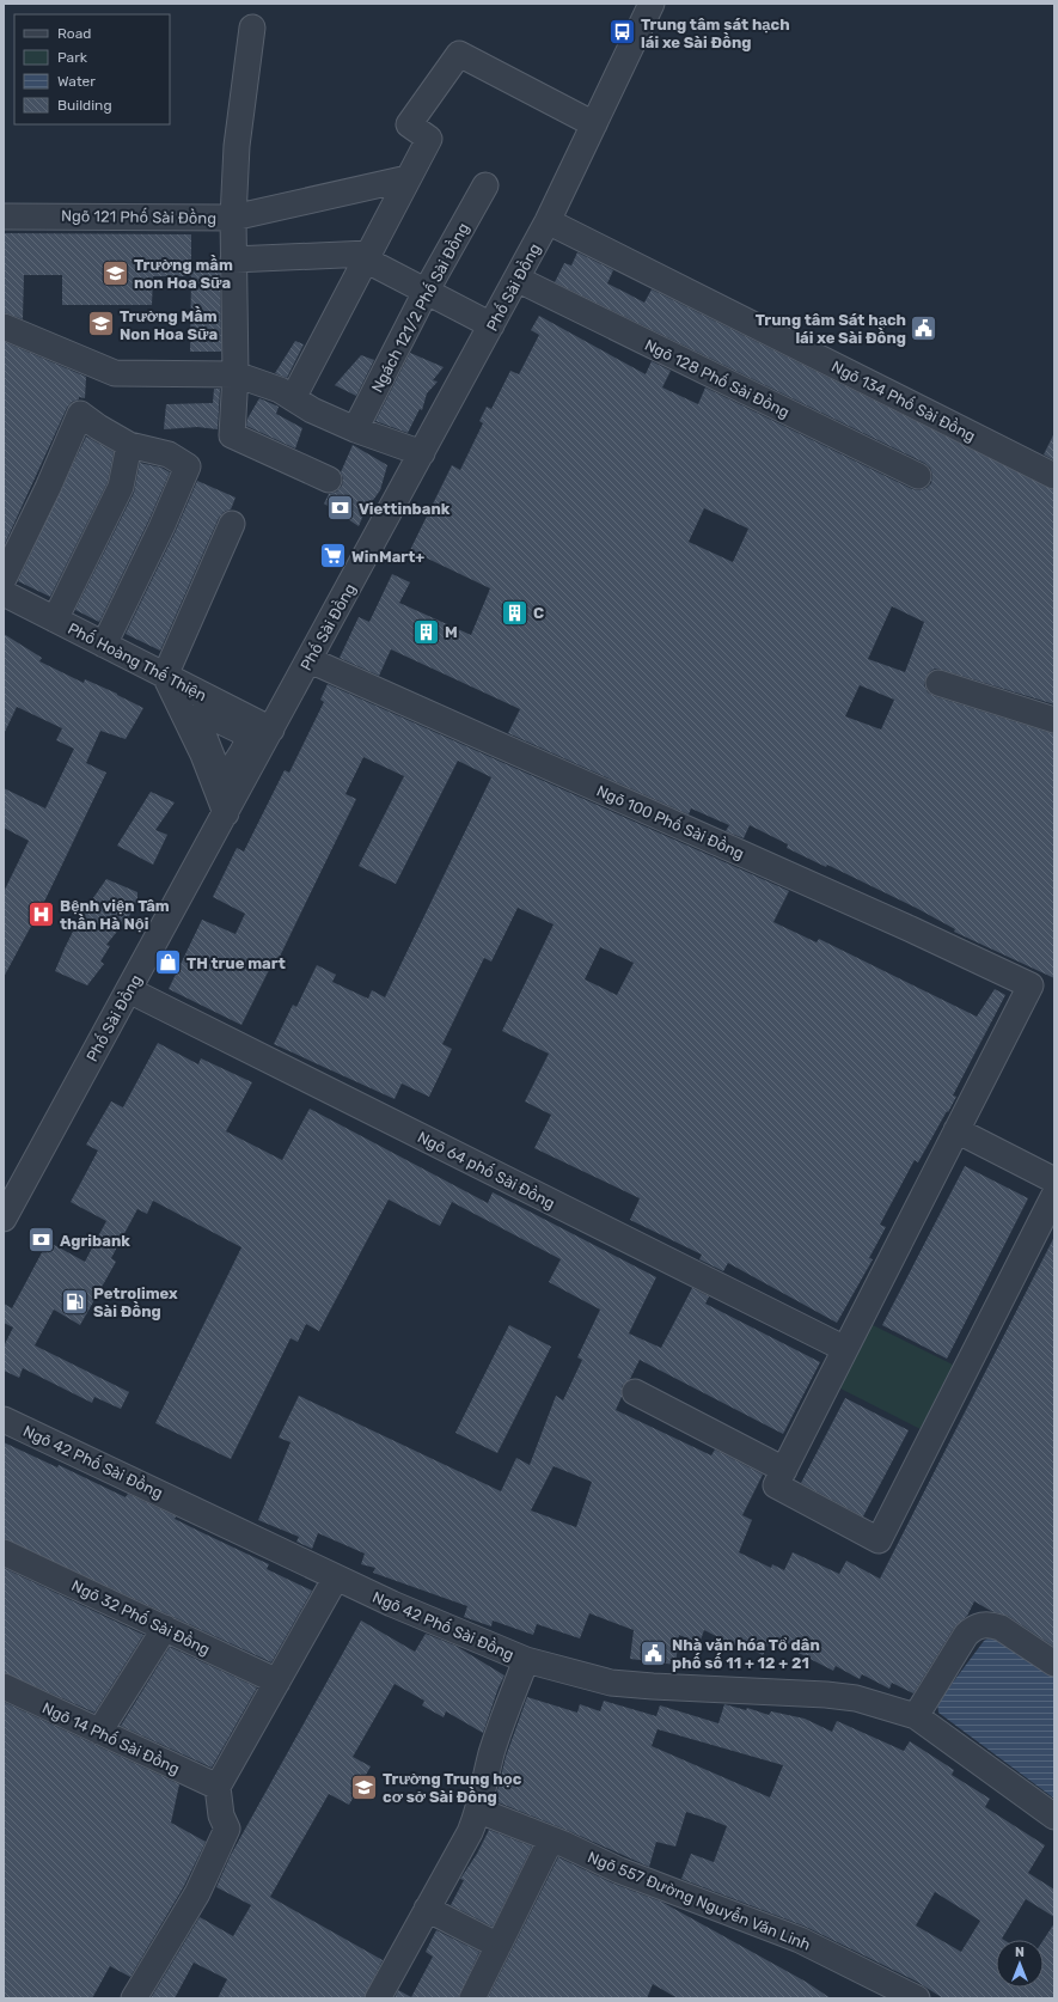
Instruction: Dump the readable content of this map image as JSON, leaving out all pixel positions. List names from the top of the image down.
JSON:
{
  "streets": {
    "street": [
      "Ngõ 121 Phố Sài Đồng",
      "Phố Sài Đồng",
      "Ngách 121/2 Phố Sài Đồng",
      "Ngõ 128 Phố Sài Đồng",
      "Ngõ 134 Phố Sài Đồng",
      "Phố Hoàng Thế Thiện",
      "Ngõ 100 Phố Sài Đồng",
      "Ngõ 64 phố Sài Đồng",
      "Ngõ 42 Phố Sài Đồng",
      "Ngõ 32 Phố Sài Đồng",
      "Ngõ 14 Phố Sài Đồng",
      "Ngõ 557 Đường Nguyễn Văn Linh"
    ]
  },
  "crossings": [
    ["Phố Sài Đồng", "Ngõ 128 Phố Sài Đồng"],
    ["Phố Sài Đồng", "Ngõ 134 Phố Sài Đồng"],
    ["Phố Sài Đồng", "Phố Hoàng Thế Thiện"],
    ["Phố Sài Đồng", "Ngõ 100 Phố Sài Đồng"],
    ["Phố Sài Đồng", "Ngõ 64 phố Sài Đồng"]
  ],
  "places": {
    "bus stop": ["Trung tâm sát hạch lái xe Sài Đồng"],
    "school or university": ["Trường mầm non Hoa Sữa", "Trường Mầm Non Hoa Sữa", "Trường Trung học cơ sở Sài Đồng"],
    "public building": ["Trung tâm Sát hạch lái xe Sài Đồng", "Nhà văn hóa Tổ dân phố số 11 + 12 + 21"],
    "bank": ["Viettinbank", "Agribank"],
    "supermarket": ["WinMart+"],
    "building": ["C", "M"],
    "hospital": ["Bệnh viện Tâm thần Hà Nội"],
    "shop": ["TH true mart"],
    "fuel station": ["Petrolimex Sài Đồng"]
  },
  "legend": [
    "Road",
    "Park",
    "Water",
    "Building"
  ],
  "north": "top"
}
